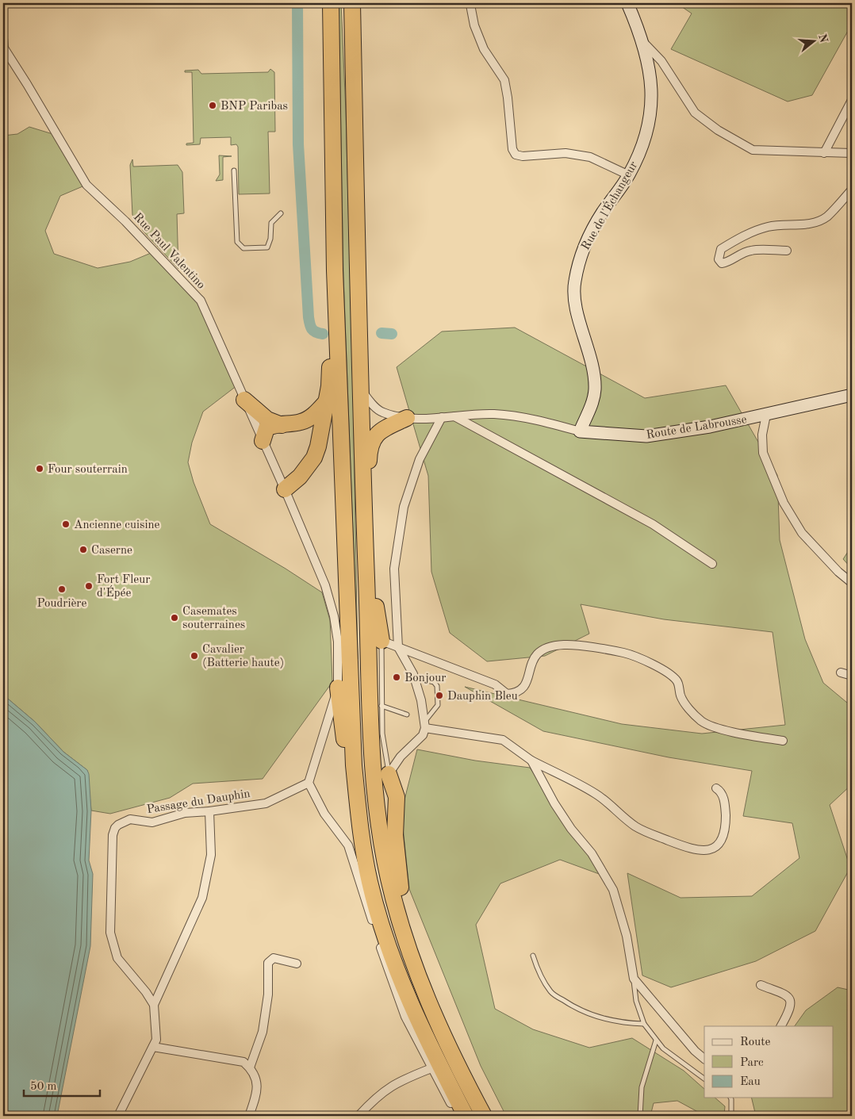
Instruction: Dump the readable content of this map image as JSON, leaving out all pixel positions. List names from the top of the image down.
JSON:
{
  "streets": {
    "street": [
      "Rue de l'Échangeur",
      "Rue Paul Valentino",
      "Route de Labrousse",
      "Passage du Dauphin"
    ]
  },
  "crossings": [
    ["Rue de l'Échangeur", "Route de Labrousse"],
    ["Rue Paul Valentino", "Passage du Dauphin"]
  ],
  "places": [
    "BNP Paribas",
    "Four souterrain",
    "Ancienne cuisine",
    "Caserne",
    "Fort Fleur d'Épée",
    "Poudrière",
    "Casemates souterraines",
    "Cavalier (Batterie haute)",
    "Bonjour",
    "Dauphin Bleu"
  ],
  "legend": ["Route", "Parc", "Eau"],
  "scale_bar": "50 m",
  "north": "right"
}
